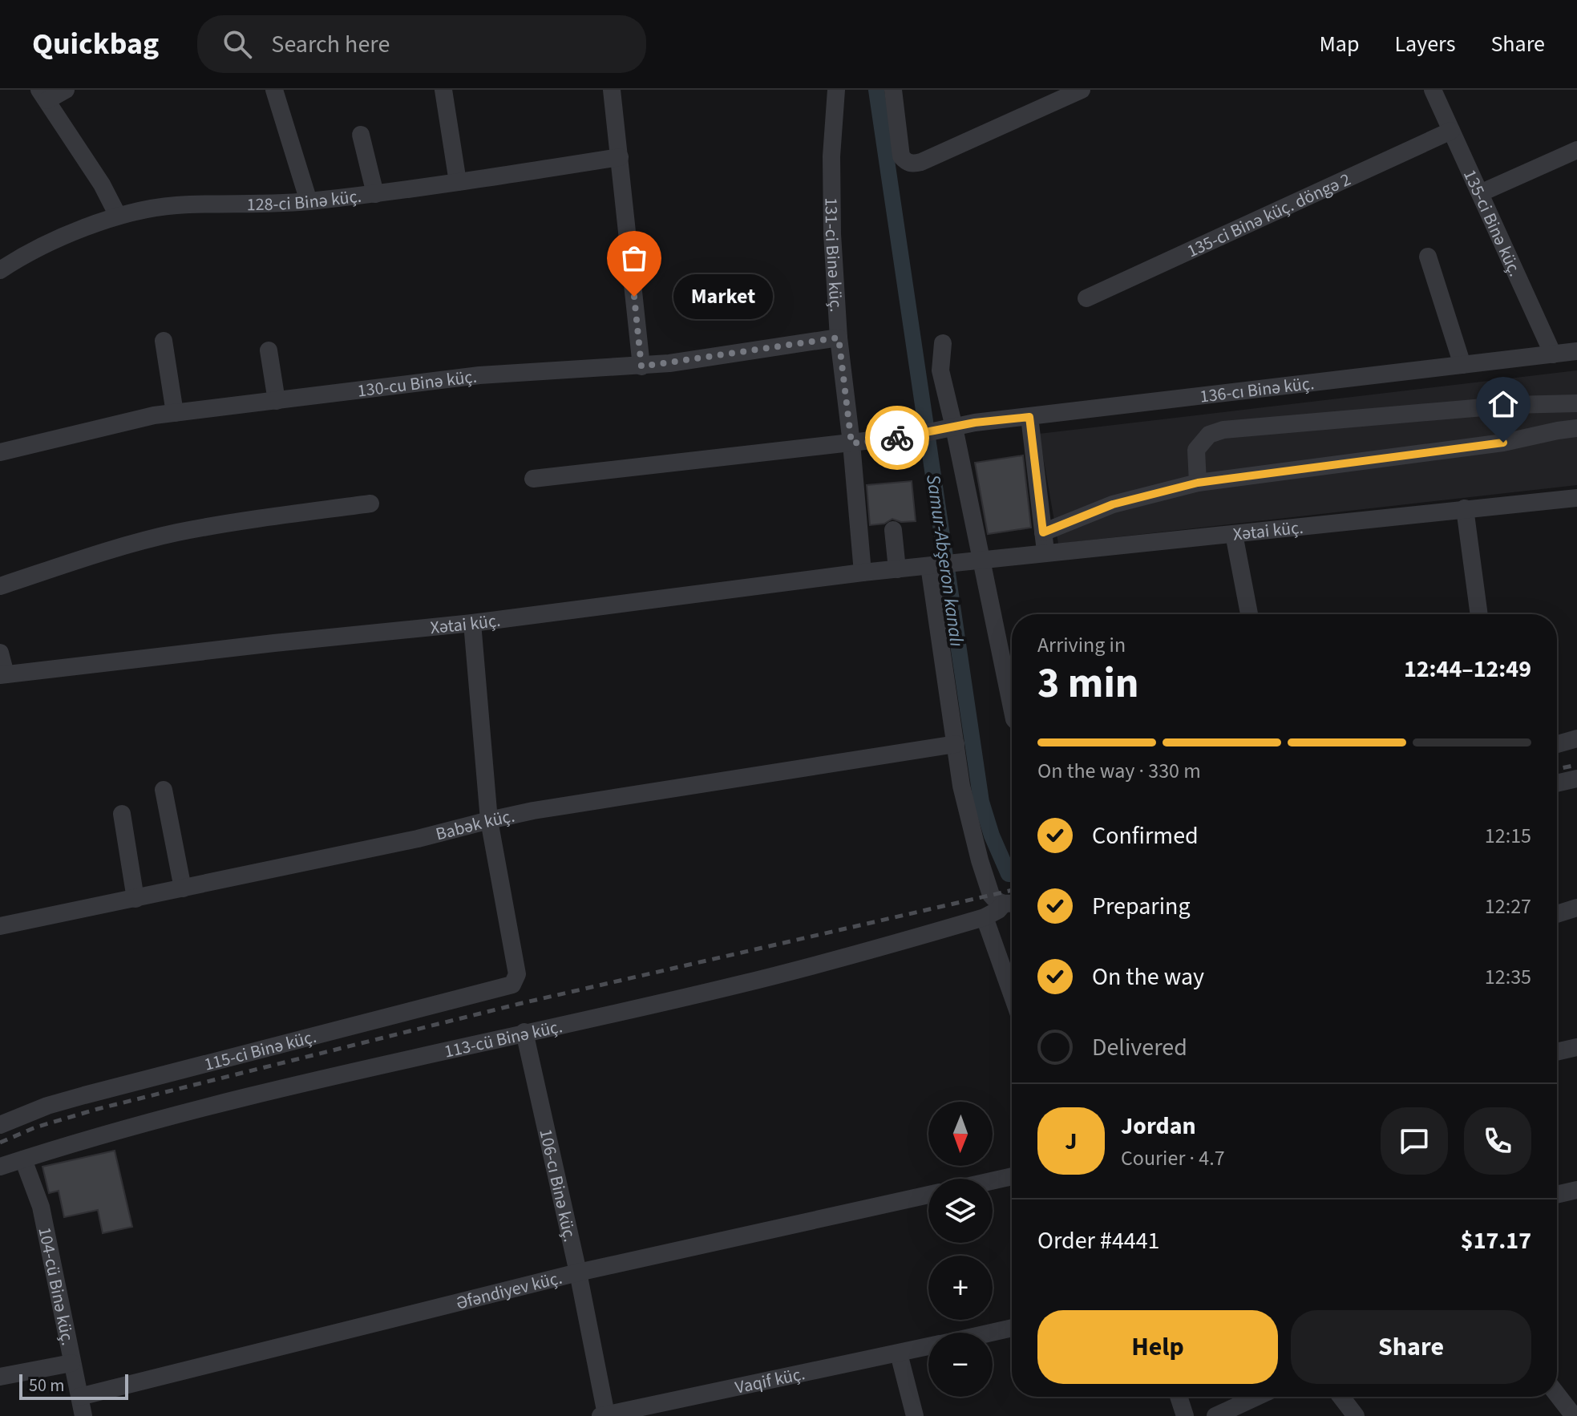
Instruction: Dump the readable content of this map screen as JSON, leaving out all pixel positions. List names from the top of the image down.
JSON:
{
  "streets": {
    "street": [
      "128-ci Binə küç.",
      "135-ci Binə küç. döngə 2",
      "135-ci Binə küç.",
      "131-ci Binə küç.",
      "130-cu Binə küç.",
      "136-cı Binə küç.",
      "Xətai küç.",
      "Babək küç.",
      "113-cü Binə küç.",
      "115-ci Binə küç.",
      "106-cı Binə küç.",
      "104-cü Binə küç.",
      "Əfəndiyev küç.",
      "Vaqif küç."
    ]
  },
  "crossings": [
    ["135-ci Binə küç. döngə 2", "135-ci Binə küç."],
    ["135-ci Binə küç.", "136-cı Binə küç."],
    ["131-ci Binə küç.", "130-cu Binə küç."],
    ["131-ci Binə küç.", "136-cı Binə küç."],
    ["131-ci Binə küç.", "Xətai küç."],
    ["Babək küç.", "115-ci Binə küç."],
    ["113-cü Binə küç.", "106-cı Binə küç."],
    ["113-cü Binə küç.", "104-cü Binə küç."],
    ["106-cı Binə küç.", "Əfəndiyev küç."],
    ["106-cı Binə küç.", "Vaqif küç."],
    ["104-cü Binə küç.", "Əfəndiyev küç."]
  ],
  "water": ["Samur-Abşeron kanalı"],
  "places": ["Market"],
  "scale_bar": "50 m",
  "north": "bottom",
  "page": {
    "header": "Quickbag",
    "search": "Search here",
    "nav": ["Map", "Layers", "Share"],
    "bubble": "Market",
    "heading": ["3 min", "Arriving in", "12:44–12:49"],
    "panel": [
      "Jordan",
      "Courier · 4.7",
      "Order #4441",
      "$17.17"
    ],
    "bar": "On the way · 330 m",
    "list": [
      ["Confirmed", "12:15"],
      ["Preparing", "12:27"],
      ["On the way", "12:35"],
      "Delivered"
    ],
    "map_buttons": ["+", "−"],
    "round": "J",
    "buttons": ["Help", "Share"],
    "scale": "50 m"
  }
}
